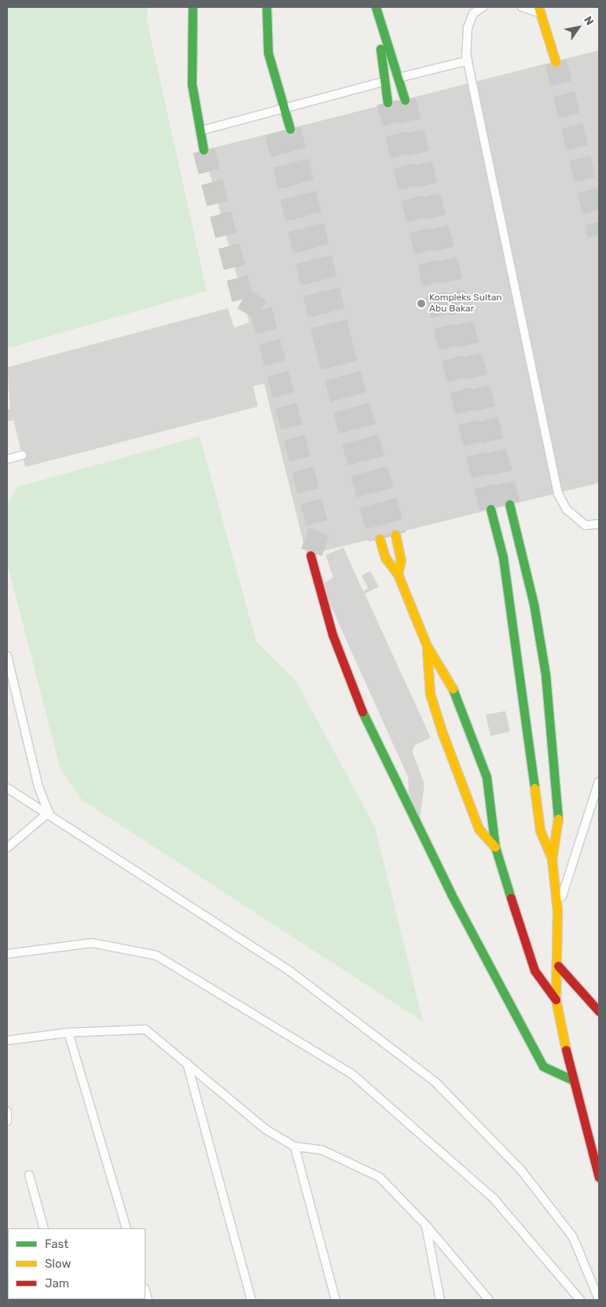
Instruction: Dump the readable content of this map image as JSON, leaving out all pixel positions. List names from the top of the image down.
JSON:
{
  "places": ["Kompleks Sultan Abu Bakar"],
  "legend": ["Fast", "Slow", "Jam"],
  "north": "top right"
}
